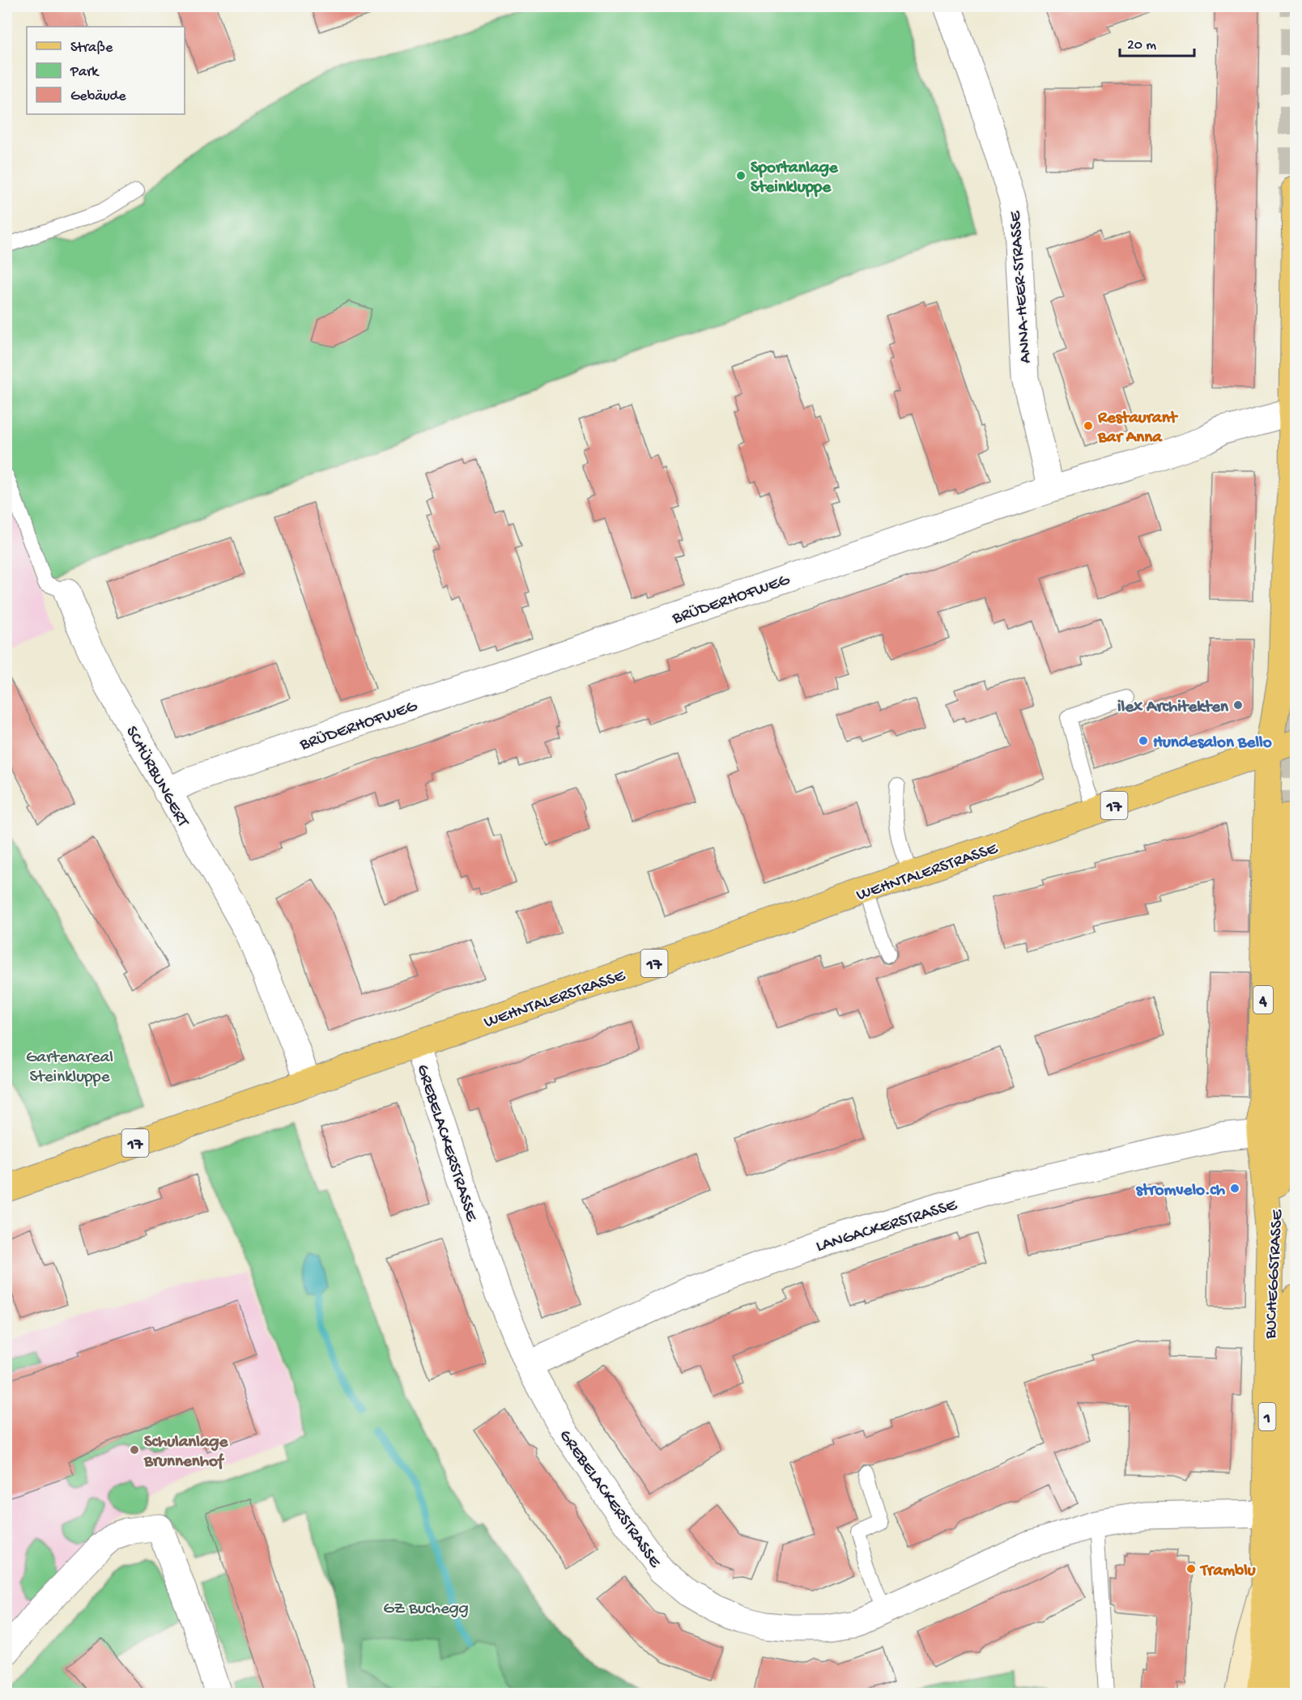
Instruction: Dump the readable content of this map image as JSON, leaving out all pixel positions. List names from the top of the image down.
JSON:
{
  "streets": {
    "main road": [
      "17",
      "WEHNTALERSTRASSE",
      "4",
      "BUCHEGGSTRASSE",
      "1"
    ],
    "street": [
      "ANNA-HEER-STRASSE",
      "BRÜDERHOFWEG",
      "SCHÜRBUNGERT",
      "GREBELACKERSTRASSE",
      "LANGACKERSTRASSE"
    ]
  },
  "crossings": [
    ["ANNA-HEER-STRASSE", "BRÜDERHOFWEG"],
    ["BRÜDERHOFWEG", "SCHÜRBUNGERT"],
    ["BRÜDERHOFWEG", "4"],
    ["SCHÜRBUNGERT", "WEHNTALERSTRASSE"],
    ["WEHNTALERSTRASSE", "4"],
    ["WEHNTALERSTRASSE", "GREBELACKERSTRASSE"],
    ["4", "LANGACKERSTRASSE"],
    ["4", "BUCHEGGSTRASSE"],
    ["GREBELACKERSTRASSE", "LANGACKERSTRASSE"],
    ["GREBELACKERSTRASSE", "BUCHEGGSTRASSE"]
  ],
  "parks": ["Gartenareal Steinkluppe", "GZ Buchegg"],
  "places": [
    "Sportanlage Steinkluppe",
    "Restaurant Bar Anna",
    "ilex Architekten",
    "Hundesalon Bello",
    "stromvelo.ch",
    "Schulanlage Brunnenhof",
    "Tramblu"
  ],
  "legend": ["Straße", "Park", "Gebäude"],
  "scale_bar": "20 m"
}
